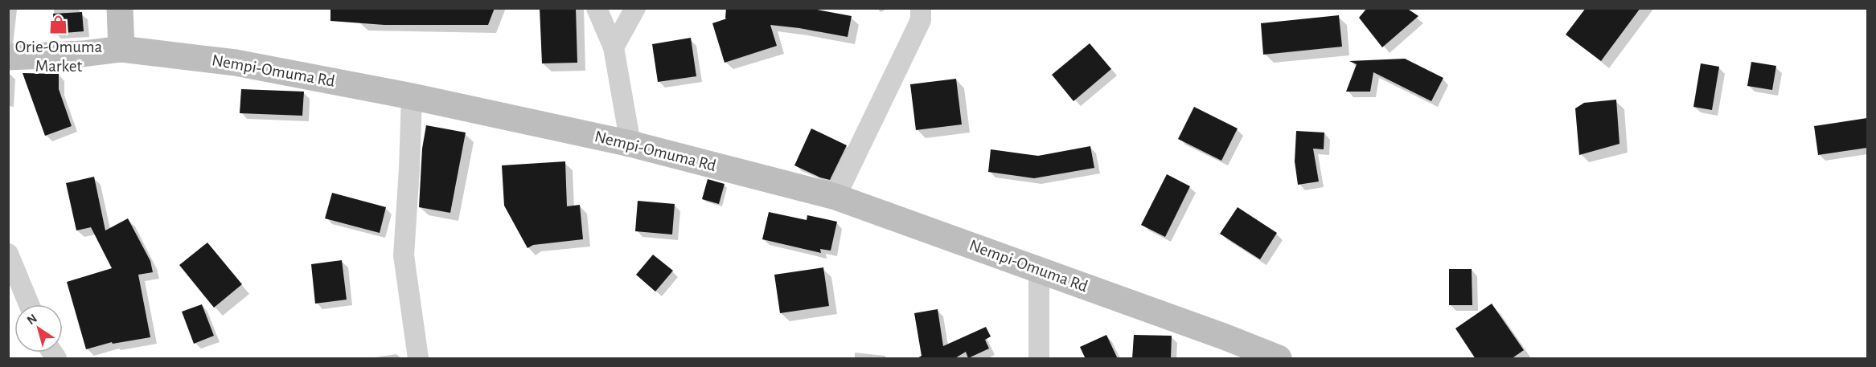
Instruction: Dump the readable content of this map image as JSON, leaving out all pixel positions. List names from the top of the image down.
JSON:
{
  "streets": {
    "street": ["Nempi-Omuma Rd"]
  },
  "places": {
    "shop": ["Orie-Omuma Market"]
  },
  "north": "top left"
}
